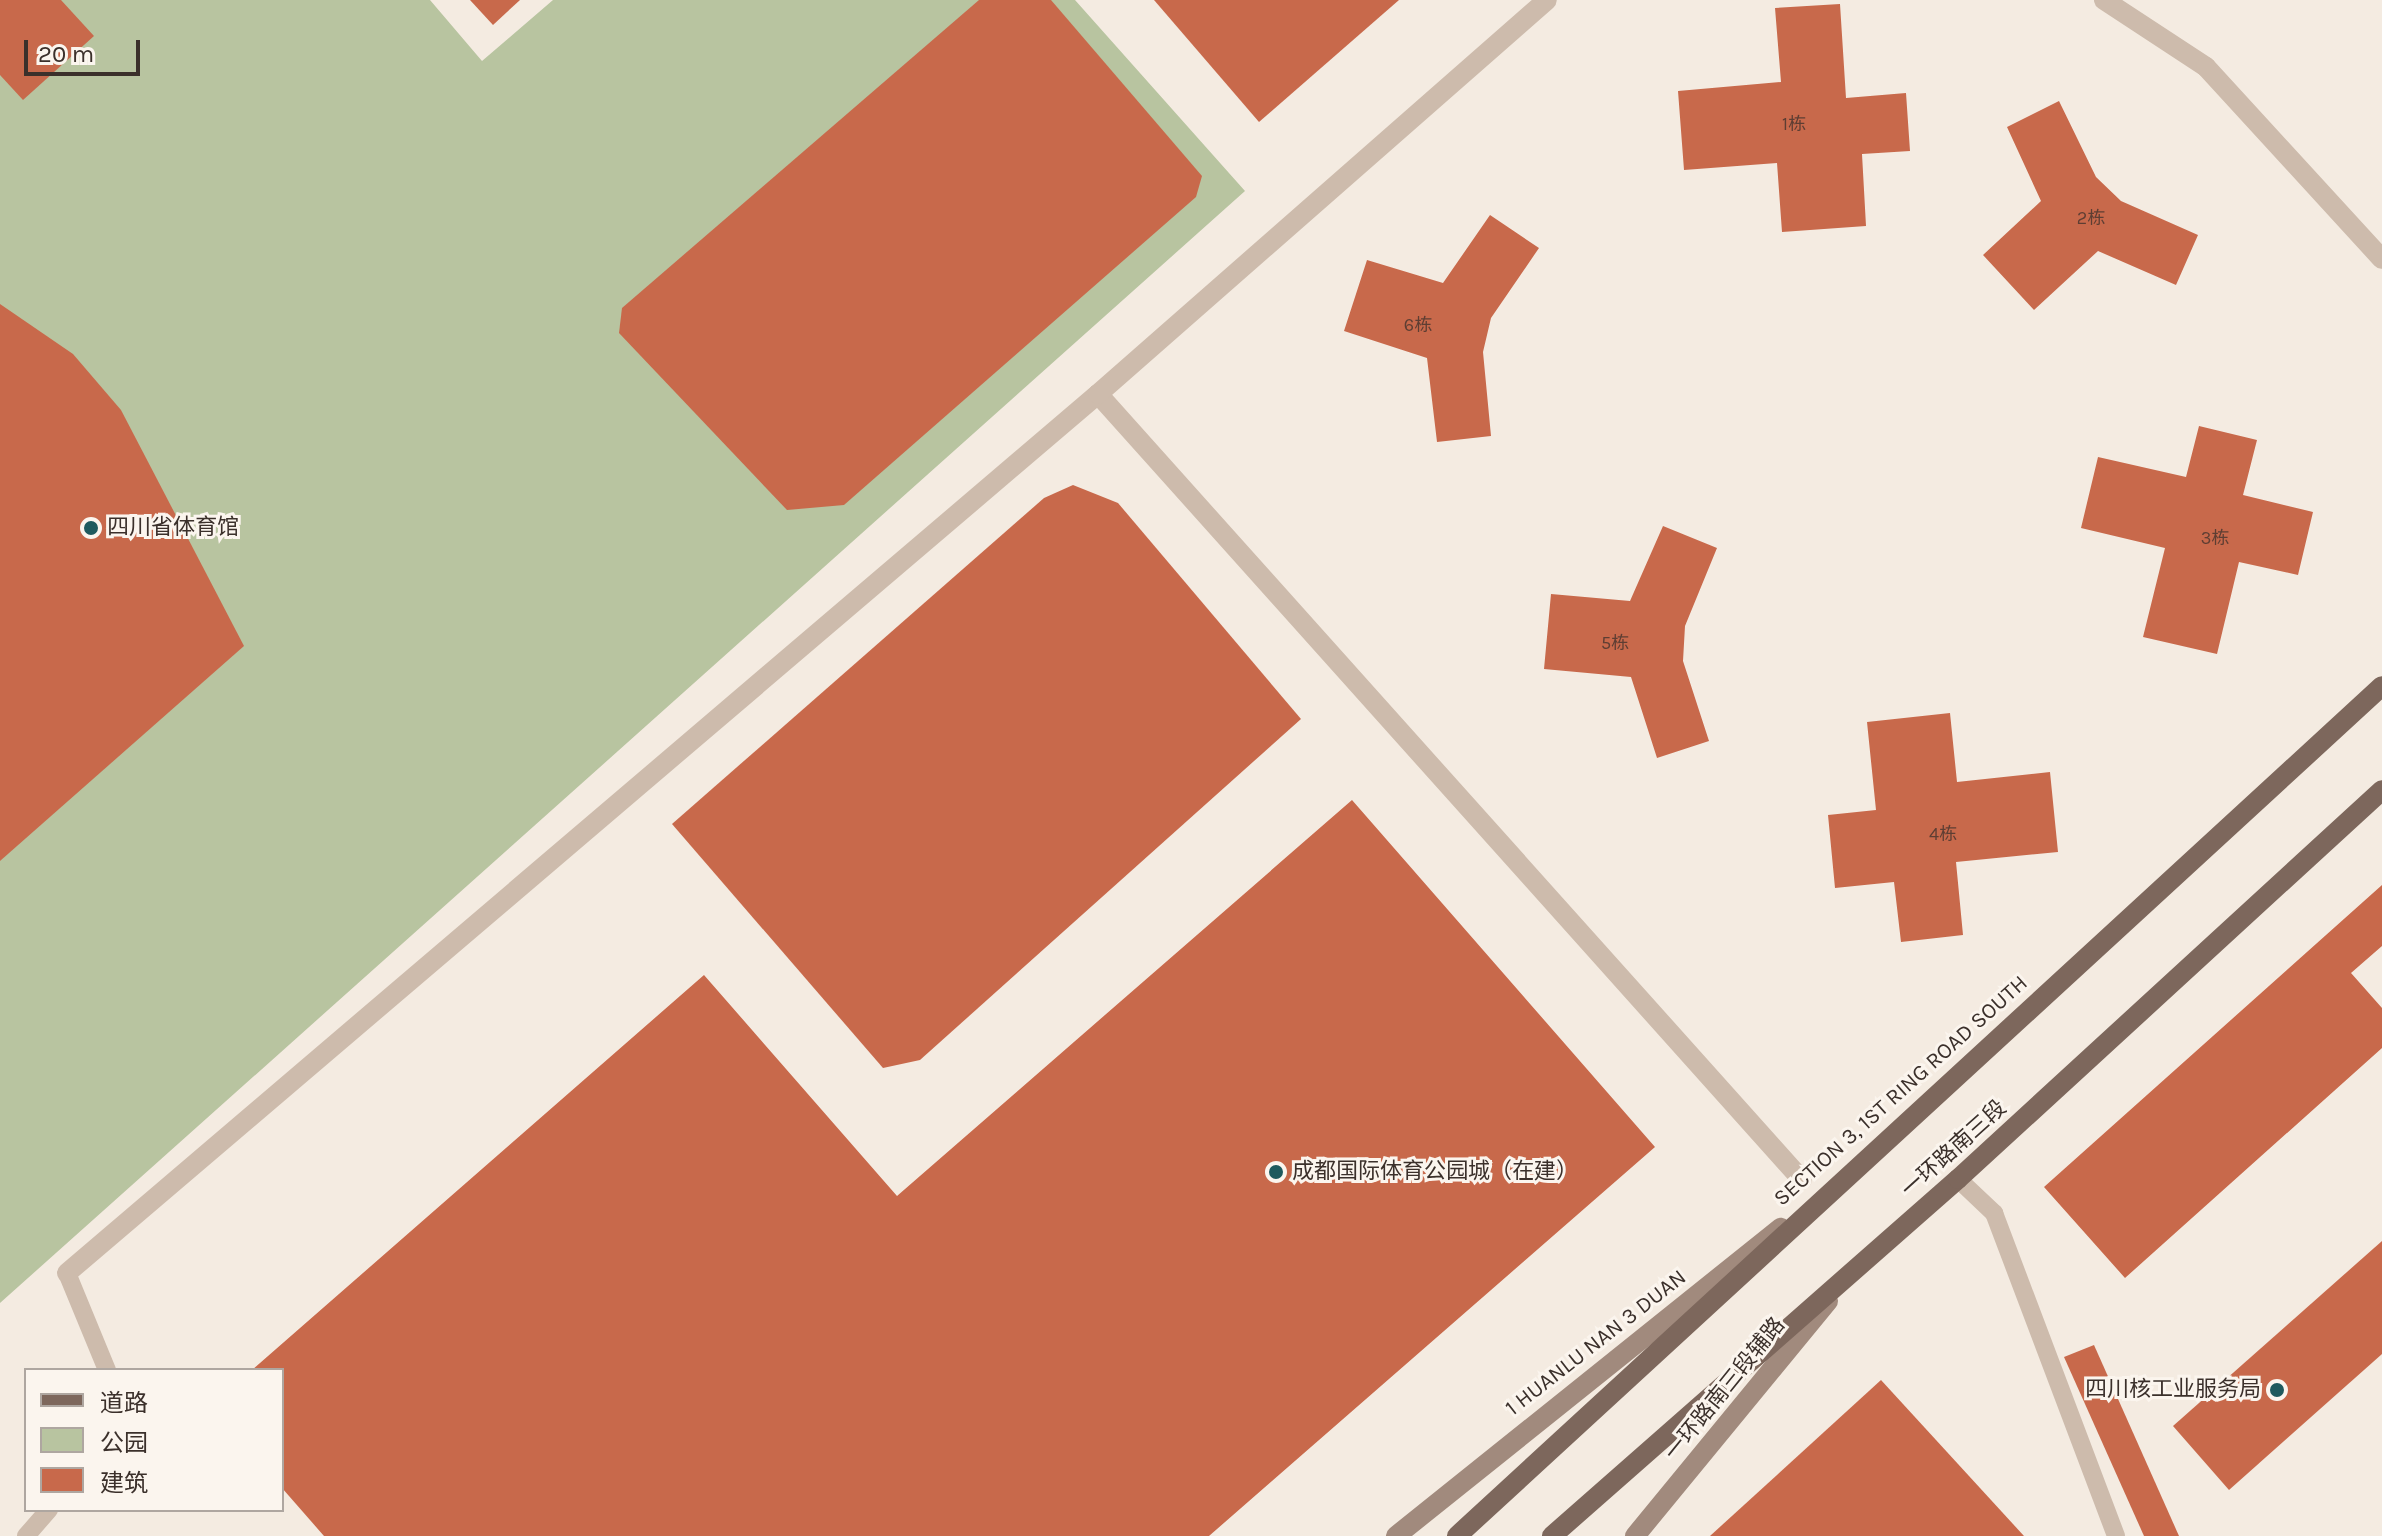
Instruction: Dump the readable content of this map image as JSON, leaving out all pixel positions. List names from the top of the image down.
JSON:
{
  "streets": {
    "main road": [
      "SECTION 3, 1ST RING ROAD SOUTH",
      "一环路南三段",
      "1 HUANLU NAN 3 DUAN",
      "一环路南三段辅路"
    ]
  },
  "crossings": [
    ["SECTION 3, 1ST RING ROAD SOUTH", "1 HUANLU NAN 3 DUAN"],
    ["一环路南三段", "一环路南三段辅路"]
  ],
  "places": ["四川省体育馆", "成都国际体育公园城（在建）", "四川核工业服务局"],
  "house_numbers": [
    "1栋",
    "2栋",
    "6栋",
    "3栋",
    "5栋",
    "4栋"
  ],
  "legend": ["道路", "公园", "建筑"],
  "scale_bar": "20 m"
}
